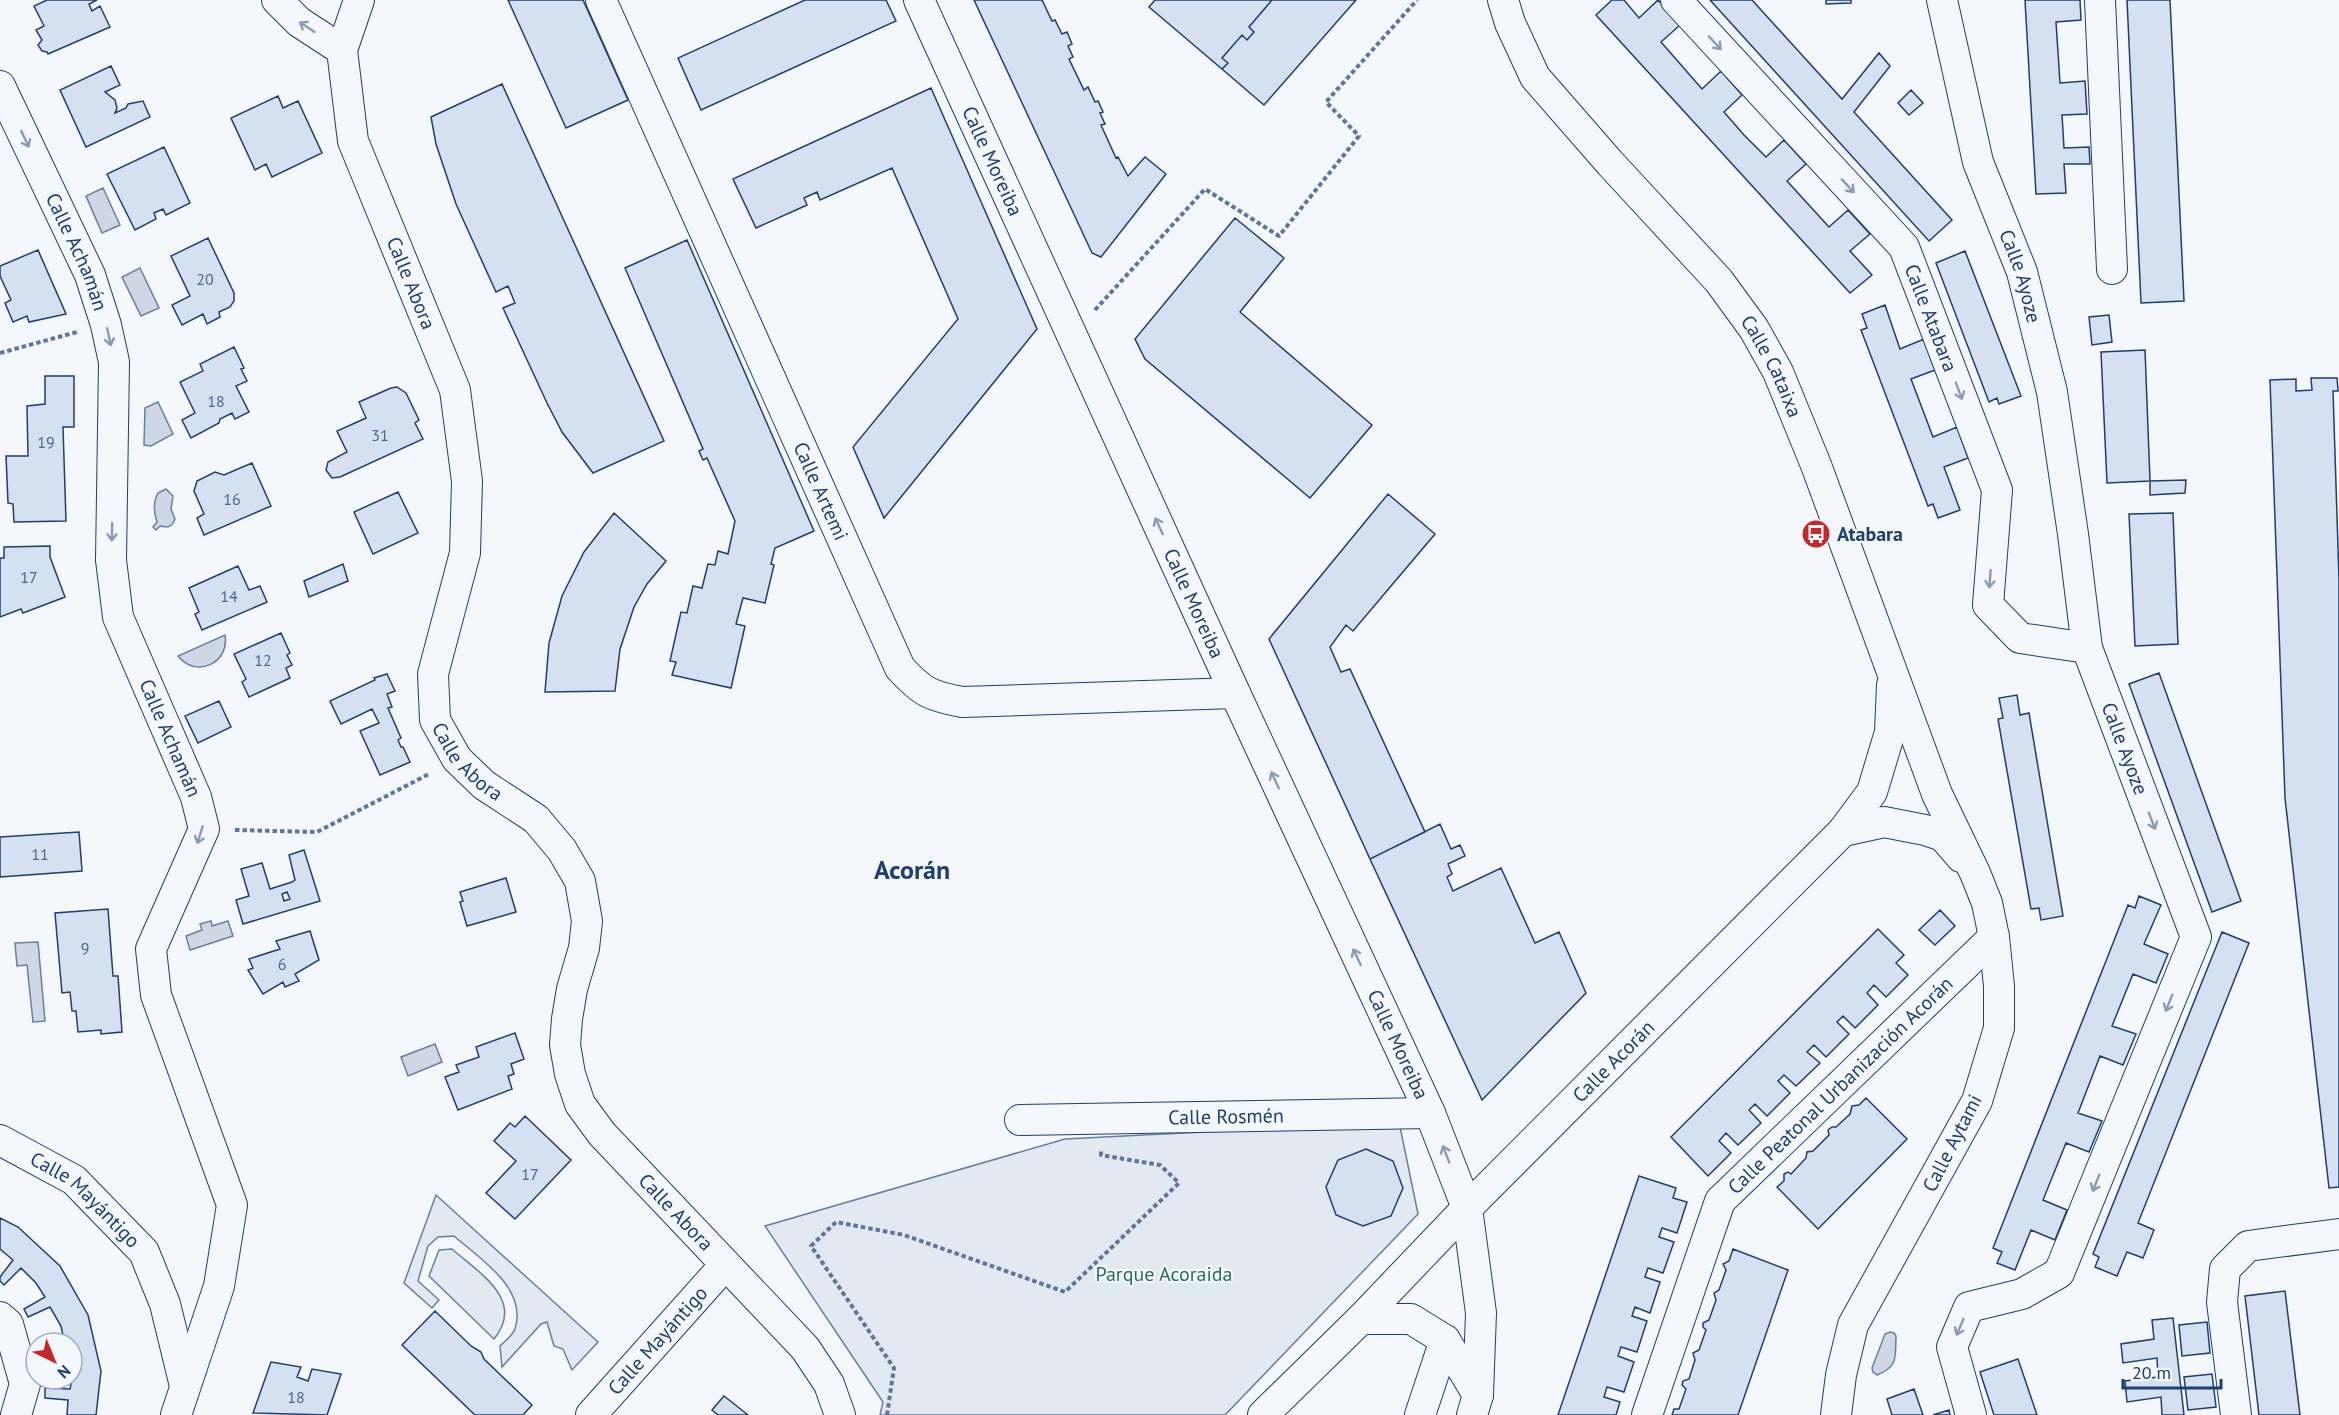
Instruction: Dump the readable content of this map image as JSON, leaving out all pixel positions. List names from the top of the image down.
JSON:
{
  "streets": {
    "street": [
      "Calle Moreiba",
      "Calle Achamán",
      "Calle Ayoze",
      "Calle Abora",
      "Calle Atabara",
      "Calle Cataixa",
      "Calle Artemi",
      "Calle Acorán",
      "Calle Peatonal Urbanización Acorán",
      "Calle Rosmén",
      "Calle Aytami",
      "Calle Mayántigo"
    ]
  },
  "crossings": [
    ["Calle Moreiba", "Calle Artemi"],
    ["Calle Moreiba", "Calle Acorán"],
    ["Calle Moreiba", "Calle Rosmén"],
    ["Calle Ayoze", "Calle Atabara"],
    ["Calle Abora", "Calle Mayántigo"],
    ["Calle Cataixa", "Calle Acorán"],
    ["Calle Cataixa", "Calle Aytami"],
    ["Calle Peatonal Urbanización Acorán", "Calle Aytami"]
  ],
  "one_way": [
    "Calle Moreiba",
    "Calle Achamán",
    "Calle Ayoze",
    "Calle Atabara"
  ],
  "districts": ["Acorán"],
  "parks": ["Parque Acoraida"],
  "places": {
    "bus stop": ["Atabara"]
  },
  "house_numbers": [
    "20",
    "18",
    "31",
    "19",
    "16",
    "17",
    "14",
    "12",
    "11",
    "9",
    "6",
    "17",
    "18"
  ],
  "scale_bar": "20 m",
  "north": "bottom right"
}
